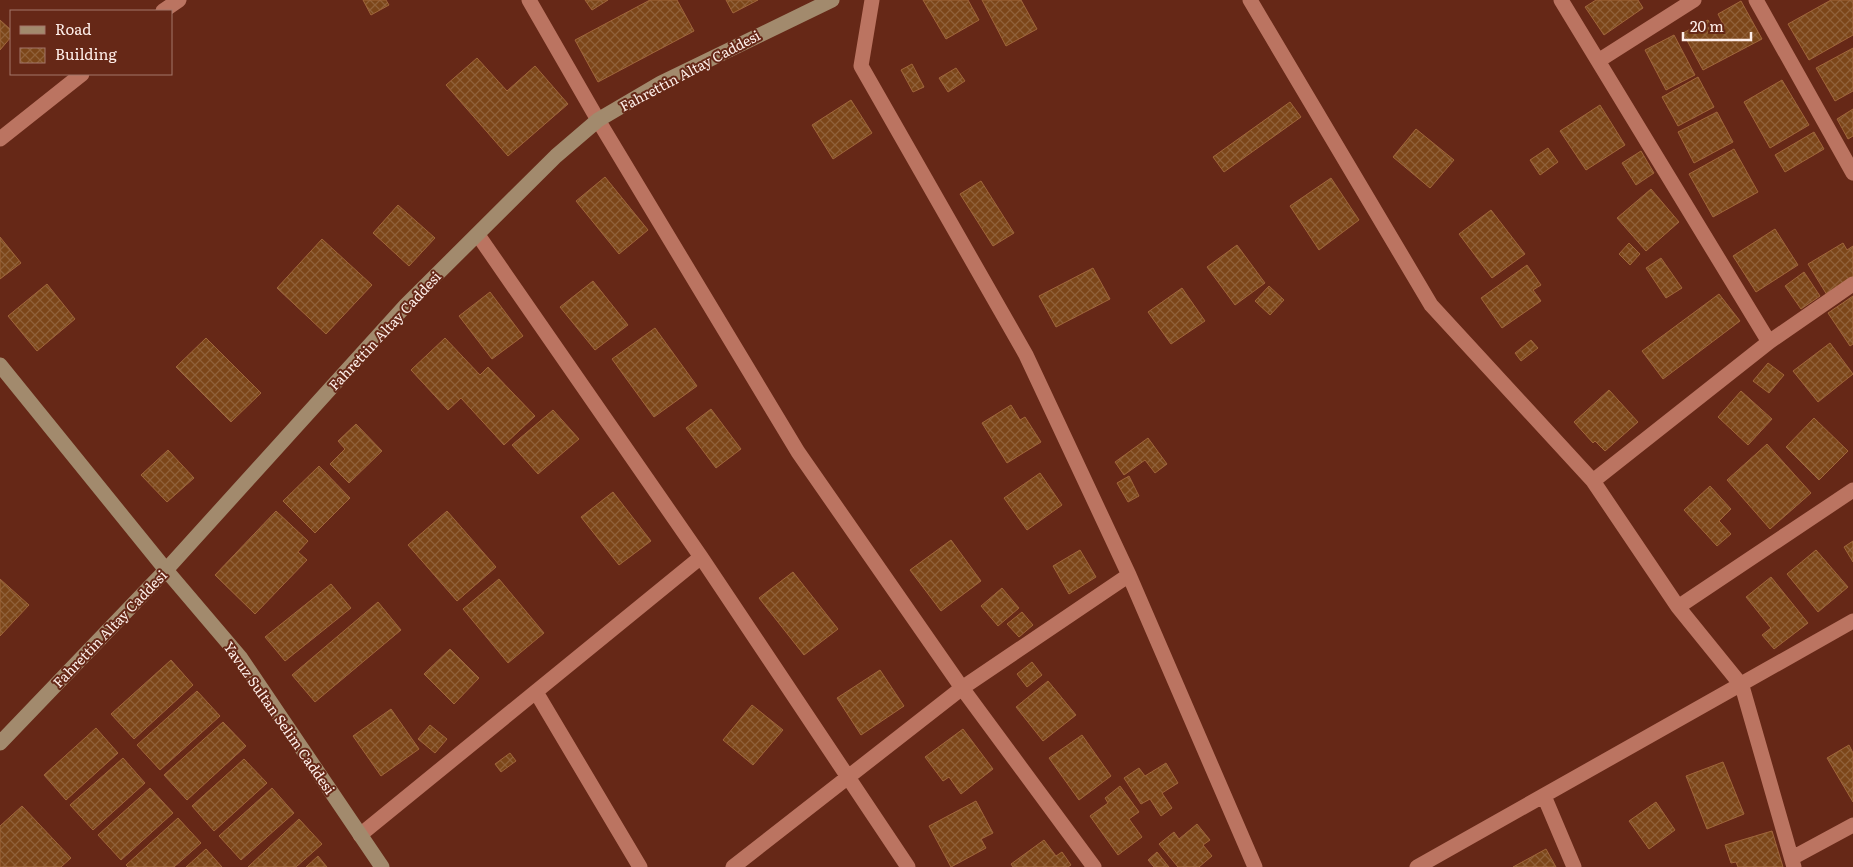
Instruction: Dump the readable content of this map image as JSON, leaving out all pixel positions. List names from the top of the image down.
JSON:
{
  "streets": {
    "street": ["Fahrettin Altay Caddesi", "Yavuz Sultan Selim Caddesi"]
  },
  "crossings": [
    ["Fahrettin Altay Caddesi", "Yavuz Sultan Selim Caddesi"]
  ],
  "legend": ["Road", "Building"],
  "scale_bar": "20 m"
}
